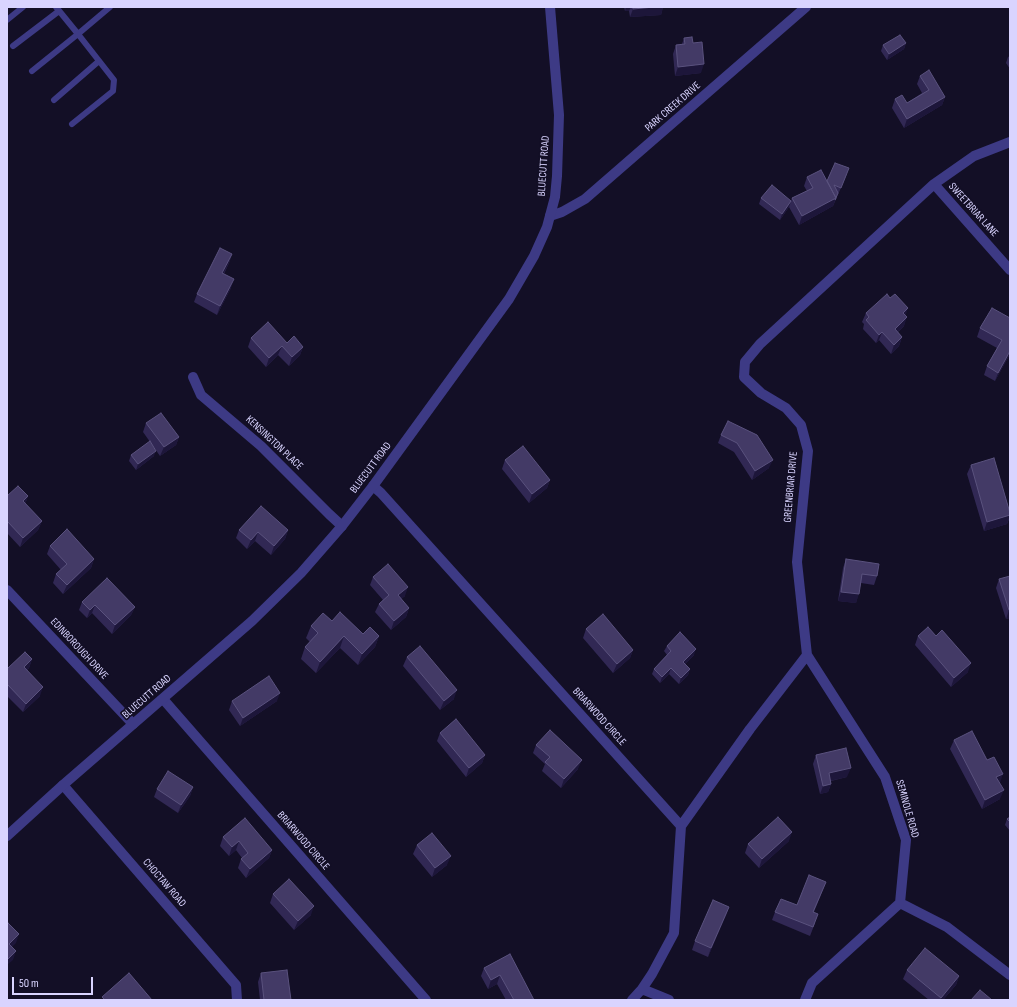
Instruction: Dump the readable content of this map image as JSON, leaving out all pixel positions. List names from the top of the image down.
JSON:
{
  "streets": {
    "street": [
      "PARK CREEK DRIVE",
      "BLUECUTT ROAD",
      "SWEETBRIAR LANE",
      "KENSINGTON PLACE",
      "GREENBRIAR DRIVE",
      "EDINBOROUGH DRIVE",
      "BRIARWOOD CIRCLE",
      "SEMINOLE ROAD",
      "CHOCTAW ROAD"
    ]
  },
  "crossings": [
    ["PARK CREEK DRIVE", "BLUECUTT ROAD"],
    ["BLUECUTT ROAD", "KENSINGTON PLACE"],
    ["BLUECUTT ROAD", "EDINBOROUGH DRIVE"],
    ["BLUECUTT ROAD", "BRIARWOOD CIRCLE"],
    ["BLUECUTT ROAD", "CHOCTAW ROAD"],
    ["SWEETBRIAR LANE", "GREENBRIAR DRIVE"],
    ["GREENBRIAR DRIVE", "SEMINOLE ROAD"]
  ],
  "scale_bar": "50 m"
}
